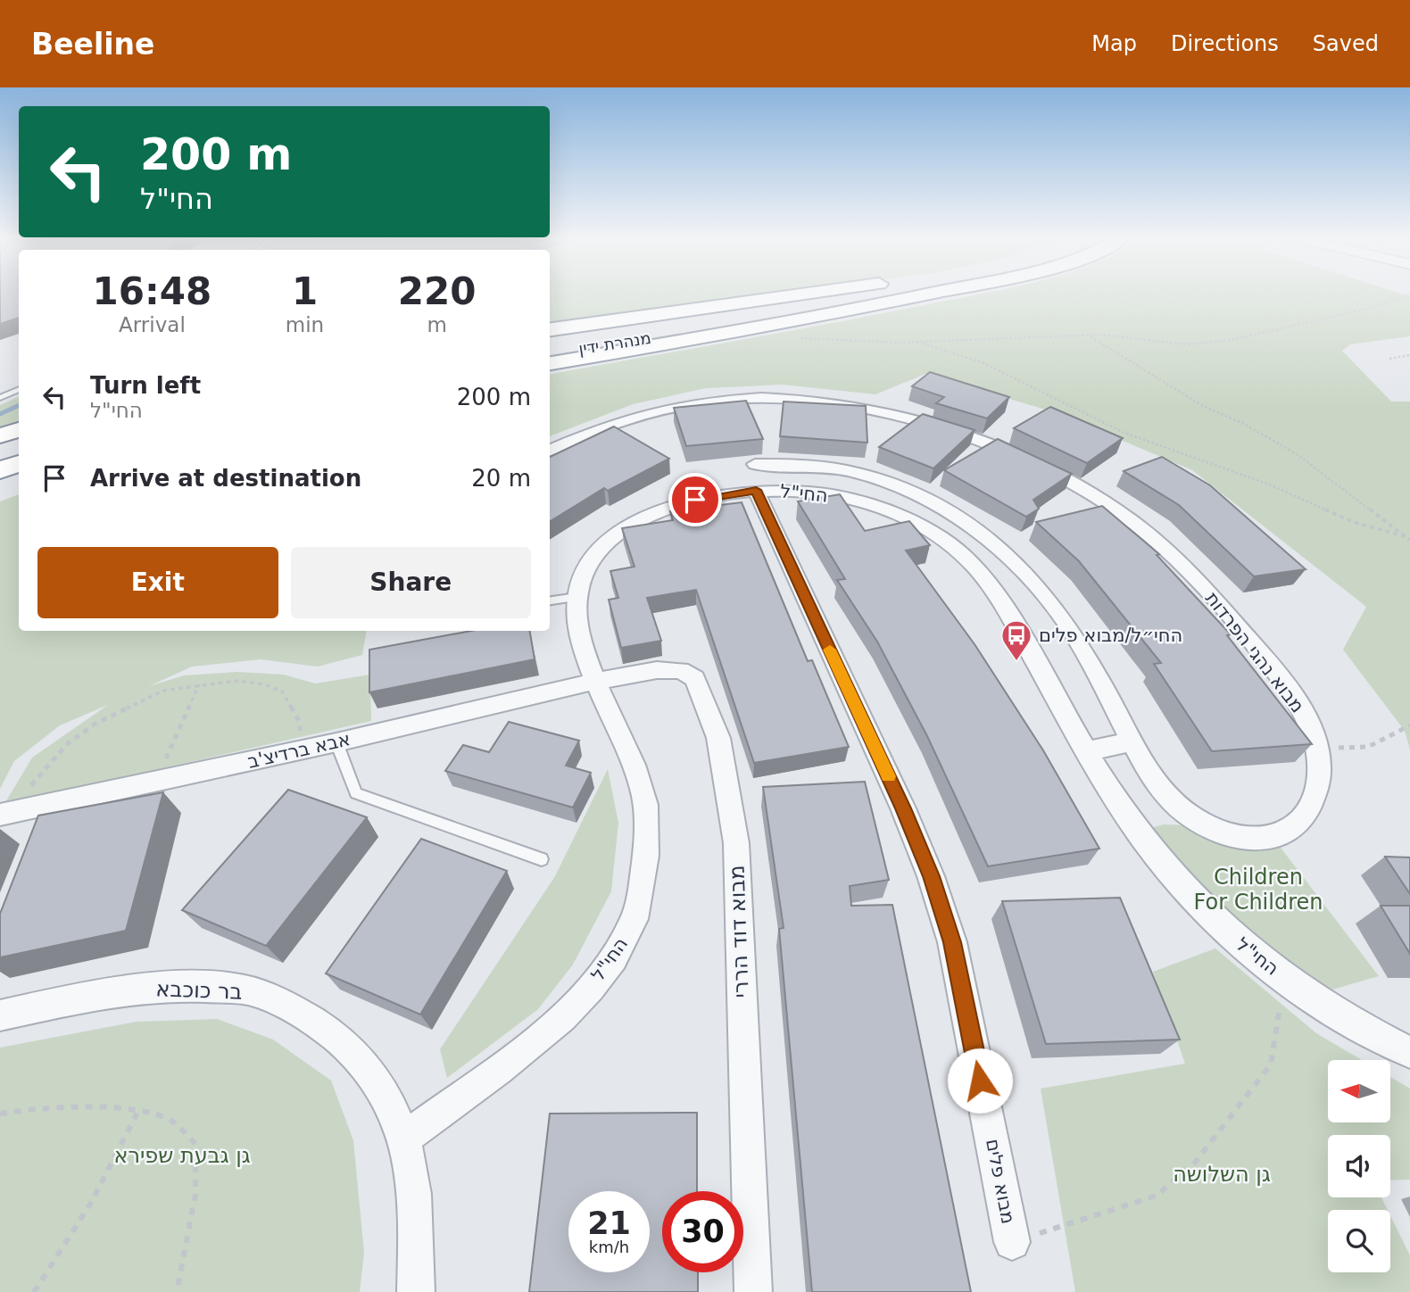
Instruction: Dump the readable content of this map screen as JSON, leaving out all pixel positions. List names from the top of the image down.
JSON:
{
  "streets": {
    "highway": ["מנהרת ידין"],
    "street": [
      "החי\"ל",
      "מבוא נהגי הפרדות",
      "אבא ברדיצ'ב",
      "מבוא דוד הררי",
      "בר כוכבא",
      "מבוא פלים"
    ]
  },
  "crossings": [
    ["החי\"ל", "אבא ברדיצ'ב"],
    ["החי\"ל", "מבוא דוד הררי"],
    ["החי\"ל", "בר כוכבא"],
    ["החי\"ל", "מבוא פלים"],
    ["אבא ברדיצ'ב", "מבוא דוד הררי"]
  ],
  "parks": ["Children For Children", "גן גבעת שפירא", "גן השלושה"],
  "places": {
    "bus stop": ["החי״ל/מבוא פלים"]
  },
  "north": "left",
  "page": {
    "header": "Beeline",
    "nav": ["Map", "Directions", "Saved"],
    "turn": ["200 m", "החי\"ל"],
    "eta": [
      "16:48",
      "Arrival",
      "1",
      "min",
      "220",
      "m"
    ],
    "list": [
      {
        "name": "Turn left",
        "note": "החי\"ל",
        "value": "200 m"
      },
      {
        "name": "Arrive at destination",
        "value": "20 m"
      }
    ],
    "buttons": ["Exit", "Share"],
    "speed": "21 km/h",
    "limit": "30"
  }
}
